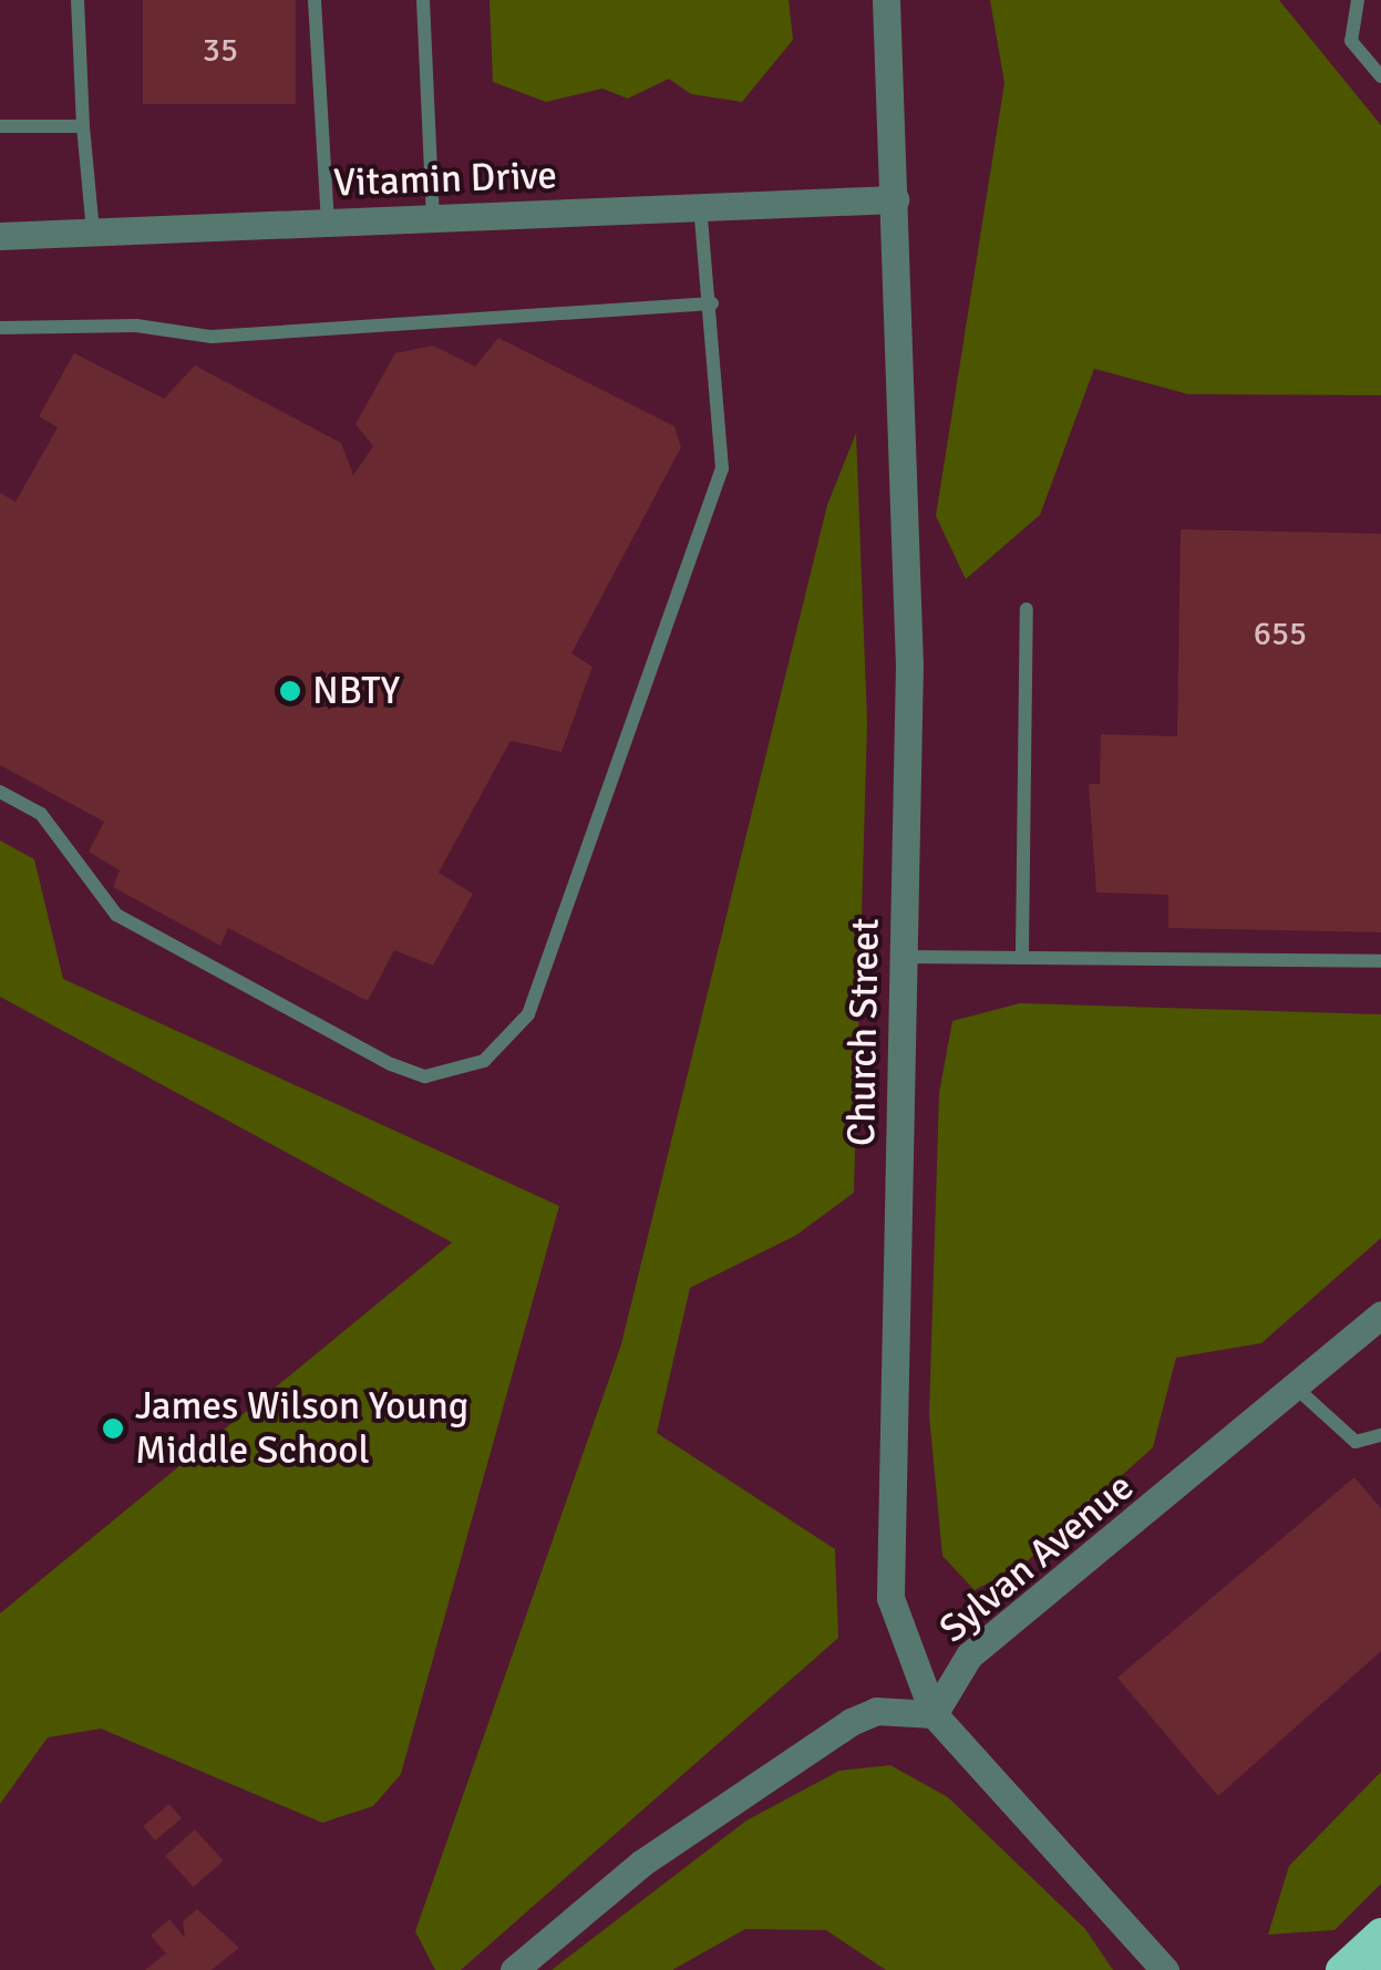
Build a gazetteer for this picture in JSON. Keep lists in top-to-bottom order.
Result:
{
  "streets": {
    "street": ["Vitamin Drive", "Church Street", "Sylvan Avenue"]
  },
  "crossings": [
    ["Vitamin Drive", "Church Street"],
    ["Church Street", "Sylvan Avenue"]
  ],
  "places": ["NBTY", "James Wilson Young Middle School"],
  "house_numbers": ["35", "655"]
}
